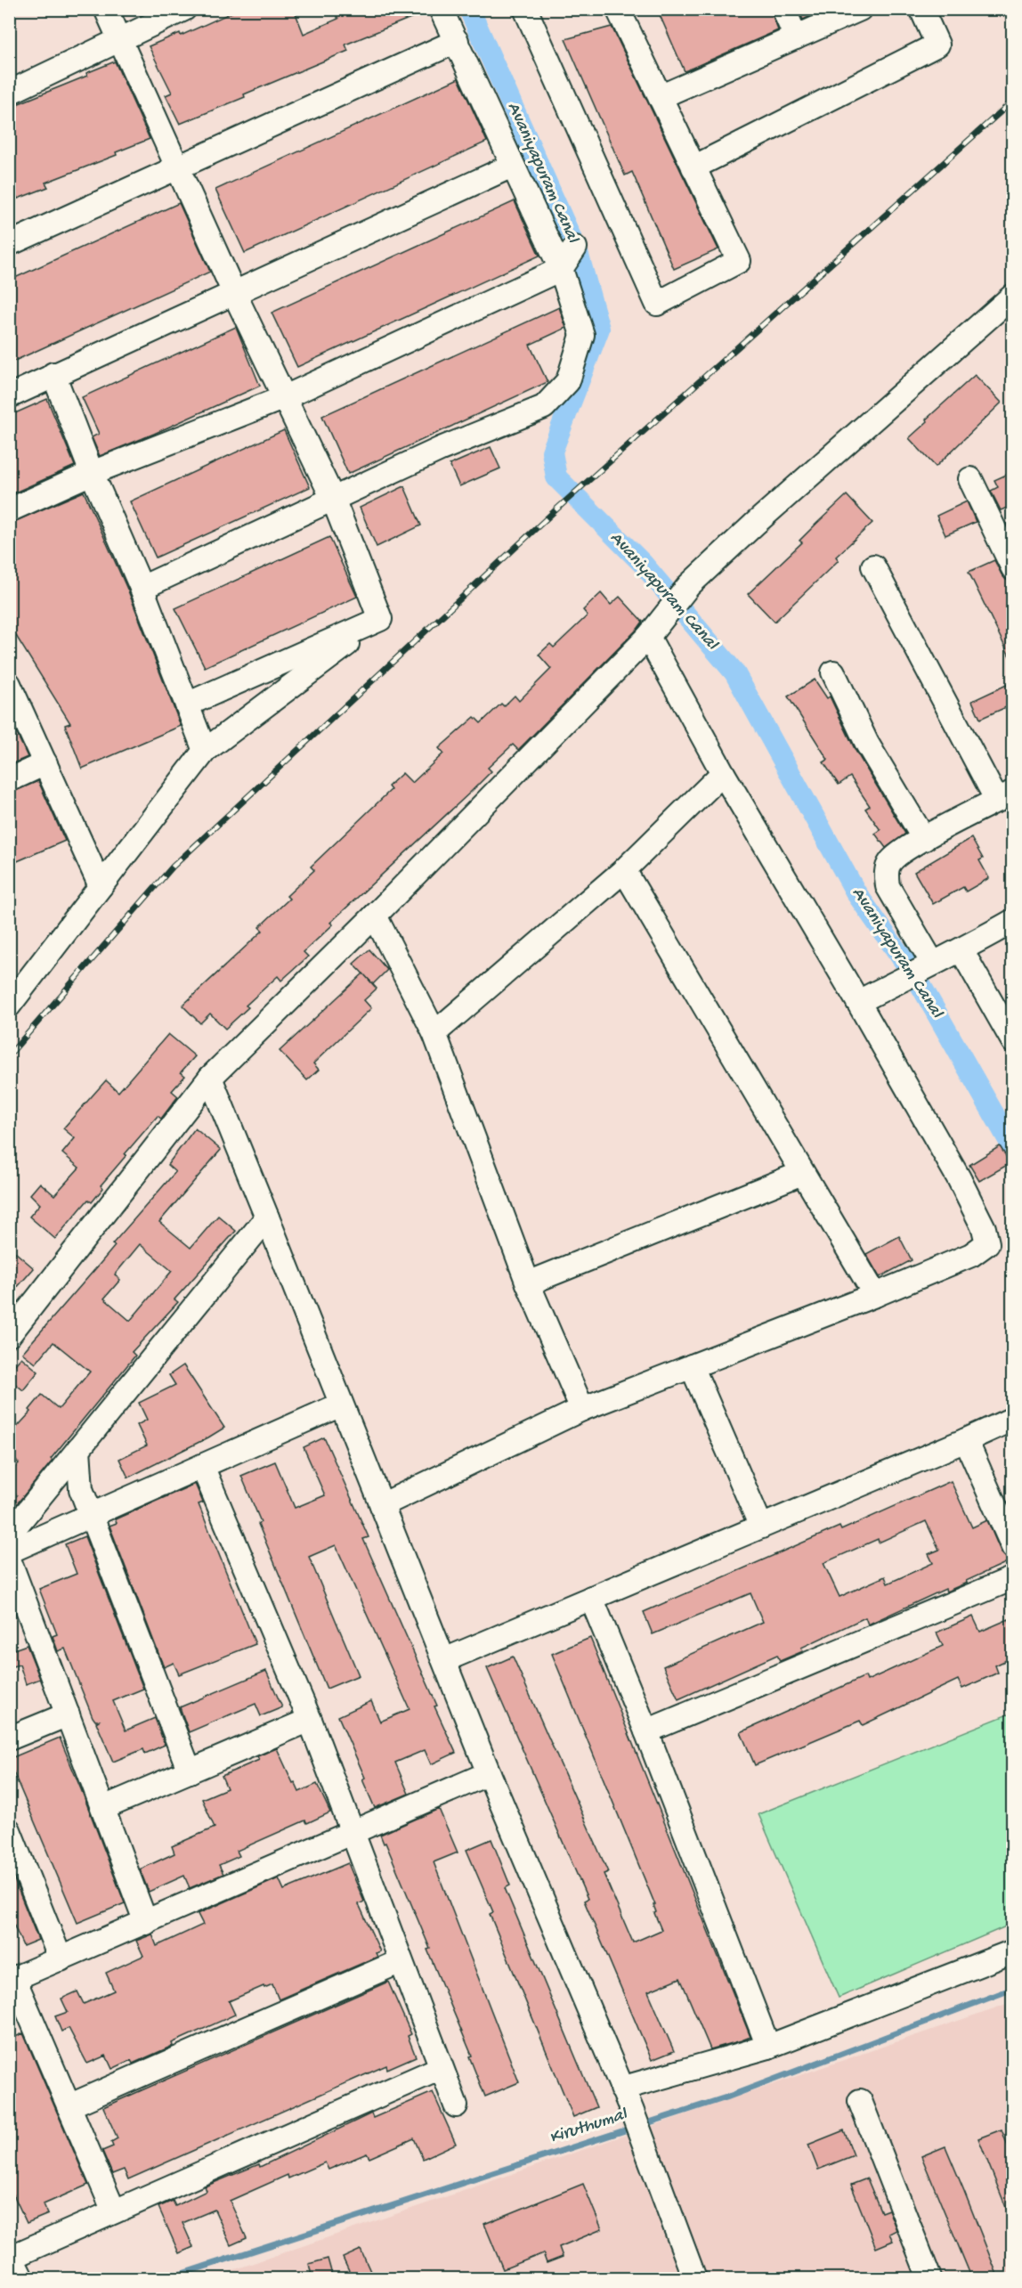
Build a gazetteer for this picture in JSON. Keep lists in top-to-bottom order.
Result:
{
  "water": ["Avaniyapuram Canal", "Kiruthumal"]
}
